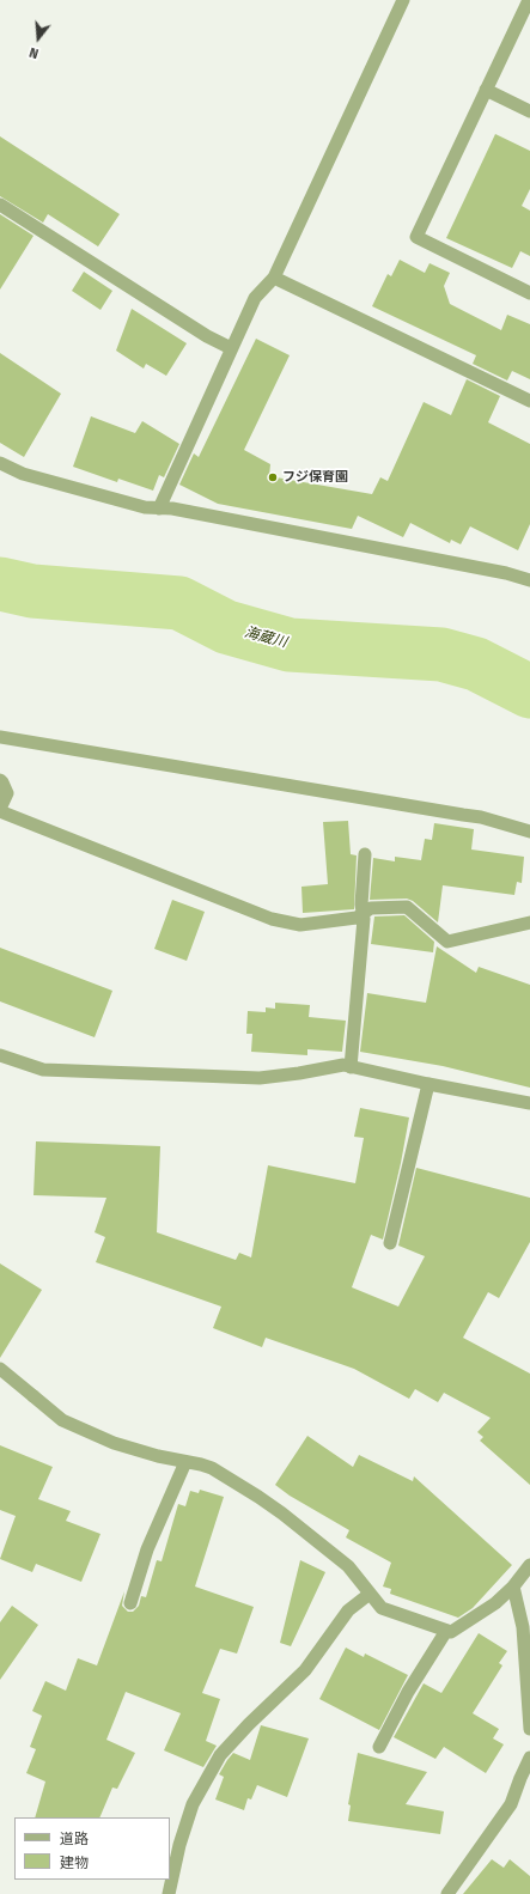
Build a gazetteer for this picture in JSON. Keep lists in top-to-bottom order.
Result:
{
  "water": ["海蔵川"],
  "places": ["フジ保育園"],
  "legend": ["道路", "建物"],
  "north": "bottom"
}
